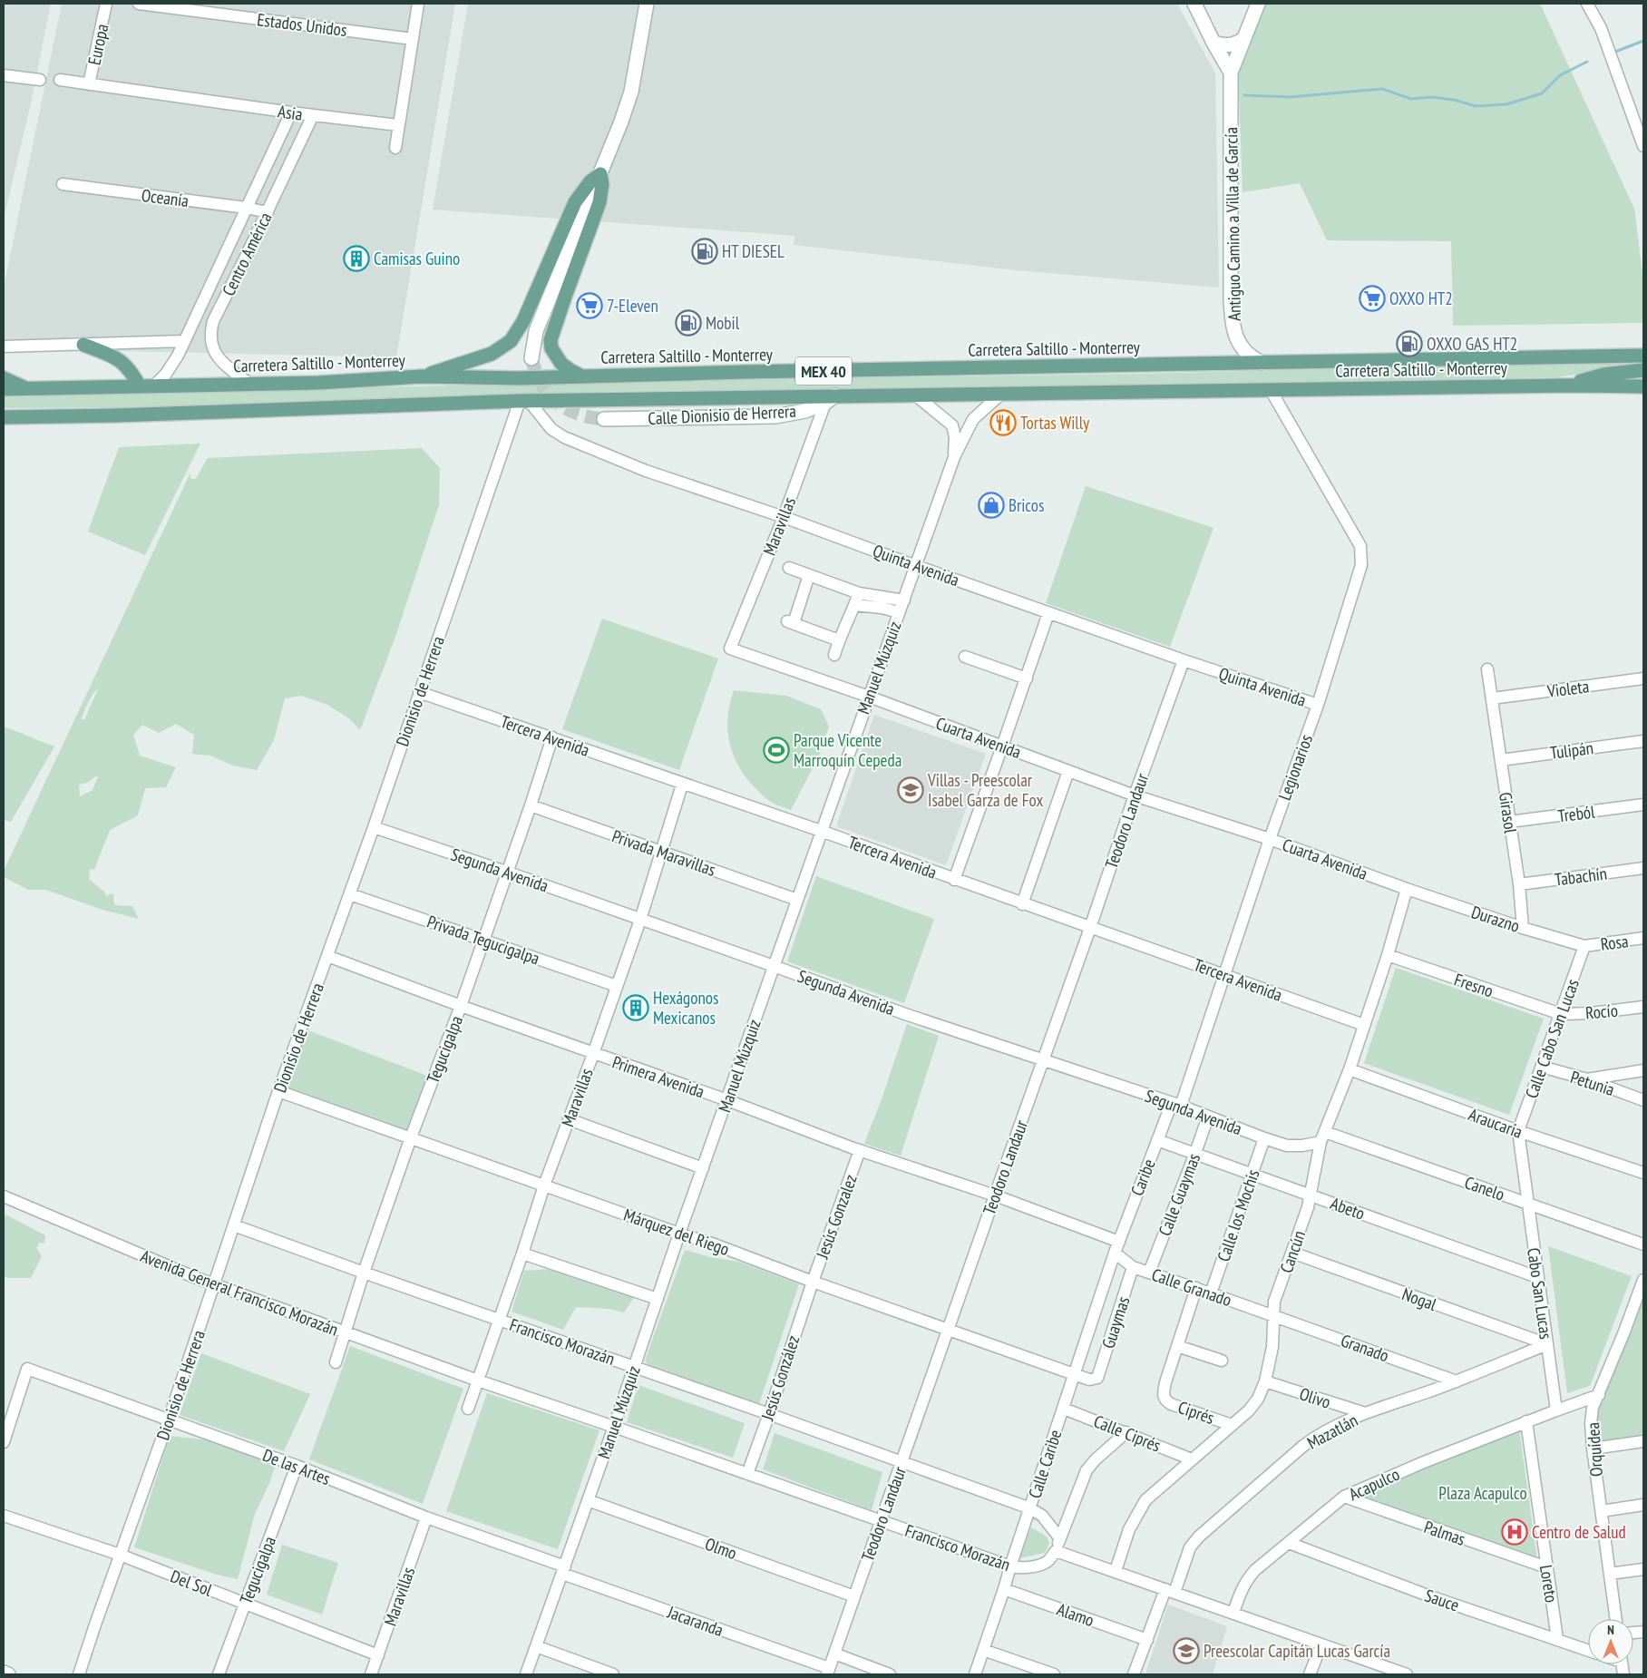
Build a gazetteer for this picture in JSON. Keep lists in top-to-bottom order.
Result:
{
  "streets": {
    "main road": ["Carretera Saltillo - Monterrey", "MEX 40"],
    "street": [
      "Estados Unidos",
      "Europa",
      "Asia",
      "Oceanía",
      "Antiguo Camino a Villa de García",
      "Centro América",
      "Calle Dionisio de Herrera",
      "Maravillas",
      "Quinta Avenida",
      "Manuel Múzquiz",
      "Violeta",
      "Dionisio de Herrera",
      "Tercera Avenida",
      "Cuarta Avenida",
      "Tulipán",
      "Legionarios",
      "Girasol",
      "Treból",
      "Teodoro Landaur",
      "Privada Maravillas",
      "Segunda Avenida",
      "Tabachín",
      "Durazno",
      "Privada Tegucigalpa",
      "Rosa",
      "Fresno",
      "Rocío",
      "Calle Cabo San Lucas",
      "Tegucigalpa",
      "Primera Avenida",
      "Petunia",
      "Araucaria",
      "Caribe",
      "Canelo",
      "Calle Guaymas",
      "Abeto",
      "Calle los Mochis",
      "Jesús Gonzalez",
      "Márquez del Riego",
      "Cancún",
      "Calle Granado",
      "Avenida General Francisco Morazán",
      "Cabo San Lucas",
      "Nogal",
      "Guaymas",
      "Francisco Morazán",
      "Granado",
      "Jesús González",
      "Olivo",
      "Ciprés",
      "Mazatlán",
      "Calle Ciprés",
      "Orquídea",
      "Calle Caribe",
      "De las Artes",
      "Acapulco",
      "Palmas",
      "Olmo",
      "Del Sol",
      "Loreto",
      "Sauce",
      "Alamo",
      "Jacaranda"
    ]
  },
  "crossings": [
    ["Europa", "Asia"],
    ["Asia", "Centro América"],
    ["Oceanía", "Centro América"],
    ["Antiguo Camino a Villa de García", "Carretera Saltillo - Monterrey"],
    ["Centro América", "Carretera Saltillo - Monterrey"],
    ["Carretera Saltillo - Monterrey", "Calle Dionisio de Herrera"],
    ["Carretera Saltillo - Monterrey", "Maravillas"],
    ["Carretera Saltillo - Monterrey", "Quinta Avenida"],
    ["Carretera Saltillo - Monterrey", "Manuel Múzquiz"],
    ["Carretera Saltillo - Monterrey", "Dionisio de Herrera"],
    ["Carretera Saltillo - Monterrey", "Legionarios"],
    ["Calle Dionisio de Herrera", "Maravillas"],
    ["Maravillas", "Quinta Avenida"],
    ["Maravillas", "Tercera Avenida"],
    ["Maravillas", "Cuarta Avenida"],
    ["Maravillas", "Privada Maravillas"],
    ["Maravillas", "Segunda Avenida"],
    ["Maravillas", "Privada Tegucigalpa"],
    ["Maravillas", "Primera Avenida"],
    ["Maravillas", "Márquez del Riego"],
    ["Maravillas", "Avenida General Francisco Morazán"],
    ["Maravillas", "Francisco Morazán"],
    ["Maravillas", "De las Artes"],
    ["Maravillas", "Del Sol"],
    ["Quinta Avenida", "Manuel Múzquiz"],
    ["Quinta Avenida", "Dionisio de Herrera"],
    ["Quinta Avenida", "Legionarios"],
    ["Quinta Avenida", "Teodoro Landaur"],
    ["Manuel Múzquiz", "Tercera Avenida"],
    ["Manuel Múzquiz", "Cuarta Avenida"],
    ["Manuel Múzquiz", "Privada Maravillas"],
    ["Manuel Múzquiz", "Segunda Avenida"],
    ["Manuel Múzquiz", "Primera Avenida"],
    ["Manuel Múzquiz", "Márquez del Riego"],
    ["Manuel Múzquiz", "Francisco Morazán"],
    ["Manuel Múzquiz", "De las Artes"],
    ["Manuel Múzquiz", "Olmo"],
    ["Manuel Múzquiz", "Jacaranda"],
    ["Violeta", "Girasol"],
    ["Dionisio de Herrera", "Tercera Avenida"],
    ["Dionisio de Herrera", "Segunda Avenida"],
    ["Dionisio de Herrera", "Privada Tegucigalpa"],
    ["Dionisio de Herrera", "Primera Avenida"],
    ["Dionisio de Herrera", "Márquez del Riego"],
    ["Dionisio de Herrera", "Avenida General Francisco Morazán"],
    ["Dionisio de Herrera", "Francisco Morazán"],
    ["Dionisio de Herrera", "De las Artes"],
    ["Dionisio de Herrera", "Del Sol"],
    ["Tercera Avenida", "Legionarios"],
    ["Tercera Avenida", "Teodoro Landaur"],
    ["Tercera Avenida", "Tegucigalpa"],
    ["Tercera Avenida", "Cancún"],
    ["Cuarta Avenida", "Legionarios"],
    ["Cuarta Avenida", "Teodoro Landaur"],
    ["Cuarta Avenida", "Durazno"],
    ["Cuarta Avenida", "Cancún"],
    ["Tulipán", "Girasol"],
    ["Legionarios", "Segunda Avenida"],
    ["Legionarios", "Caribe"],
    ["Girasol", "Treból"],
    ["Girasol", "Tabachín"],
    ["Girasol", "Durazno"],
    ["Teodoro Landaur", "Segunda Avenida"],
    ["Teodoro Landaur", "Primera Avenida"],
    ["Teodoro Landaur", "Márquez del Riego"],
    ["Teodoro Landaur", "Francisco Morazán"],
    ["Teodoro Landaur", "Olmo"],
    ["Teodoro Landaur", "Jacaranda"],
    ["Privada Maravillas", "Tegucigalpa"],
    ["Segunda Avenida", "Tegucigalpa"],
    ["Segunda Avenida", "Caribe"],
    ["Segunda Avenida", "Canelo"],
    ["Segunda Avenida", "Calle Guaymas"],
    ["Segunda Avenida", "Calle los Mochis"],
    ["Segunda Avenida", "Cancún"],
    ["Durazno", "Rosa"],
    ["Durazno", "Calle Cabo San Lucas"],
    ["Durazno", "Cancún"],
    ["Privada Tegucigalpa", "Tegucigalpa"],
    ["Rosa", "Calle Cabo San Lucas"],
    ["Fresno", "Rocío"],
    ["Fresno", "Calle Cabo San Lucas"],
    ["Fresno", "Cancún"],
    ["Rocío", "Calle Cabo San Lucas"],
    ["Calle Cabo San Lucas", "Petunia"],
    ["Calle Cabo San Lucas", "Araucaria"],
    ["Calle Cabo San Lucas", "Cabo San Lucas"],
    ["Tegucigalpa", "Primera Avenida"],
    ["Tegucigalpa", "Márquez del Riego"],
    ["Tegucigalpa", "Avenida General Francisco Morazán"],
    ["Tegucigalpa", "Francisco Morazán"],
    ["Tegucigalpa", "De las Artes"],
    ["Tegucigalpa", "Del Sol"],
    ["Primera Avenida", "Caribe"],
    ["Primera Avenida", "Jesús Gonzalez"],
    ["Primera Avenida", "Calle Granado"],
    ["Primera Avenida", "Calle Caribe"],
    ["Araucaria", "Cancún"],
    ["Araucaria", "Cabo San Lucas"],
    ["Caribe", "Abeto"],
    ["Caribe", "Calle Granado"],
    ["Caribe", "Calle Caribe"],
    ["Canelo", "Cancún"],
    ["Canelo", "Cabo San Lucas"],
    ["Calle Guaymas", "Abeto"],
    ["Calle Guaymas", "Calle Granado"],
    ["Abeto", "Calle los Mochis"],
    ["Abeto", "Cancún"],
    ["Abeto", "Cabo San Lucas"],
    ["Calle los Mochis", "Calle Granado"],
    ["Jesús Gonzalez", "Márquez del Riego"],
    ["Jesús Gonzalez", "Jesús González"],
    ["Márquez del Riego", "Guaymas"],
    ["Márquez del Riego", "Jesús González"],
    ["Márquez del Riego", "Calle Caribe"],
    ["Cancún", "Calle Granado"],
    ["Cancún", "Nogal"],
    ["Cancún", "Granado"],
    ["Cancún", "Olivo"],
    ["Cancún", "Ciprés"],
    ["Cancún", "Calle Ciprés"],
    ["Calle Granado", "Guaymas"],
    ["Calle Granado", "Granado"],
    ["Calle Granado", "Calle Caribe"],
    ["Avenida General Francisco Morazán", "Francisco Morazán"],
    ["Cabo San Lucas", "Nogal"],
    ["Cabo San Lucas", "Mazatlán"],
    ["Cabo San Lucas", "Acapulco"],
    ["Nogal", "Mazatlán"],
    ["Francisco Morazán", "Jesús González"],
    ["Francisco Morazán", "Calle Caribe"],
    ["Granado", "Mazatlán"],
    ["Olivo", "Mazatlán"],
    ["Mazatlán", "Alamo"],
    ["Calle Ciprés", "Calle Caribe"],
    ["Calle Caribe", "Alamo"],
    ["De las Artes", "Jacaranda"],
    ["Acapulco", "Palmas"],
    ["Acapulco", "Loreto"],
    ["Acapulco", "Sauce"],
    ["Palmas", "Loreto"],
    ["Loreto", "Sauce"]
  ],
  "parks": ["Plaza Acapulco"],
  "places": {
    "fuel station": ["HT DIESEL", "Mobil", "OXXO GAS HT2"],
    "building": ["Camisas Guino", "Hexágonos Mexicanos"],
    "supermarket": ["OXXO HT2", "7-Eleven"],
    "restaurant": ["Tortas Willy"],
    "shop": ["Bricos"],
    "sports": ["Parque Vicente Marroquín Cepeda"],
    "school or university": ["Villas - Preescolar Isabel Garza de Fox", "Preescolar Capitán Lucas García"],
    "hospital": ["Centro de Salud"]
  },
  "north": "top"
}
